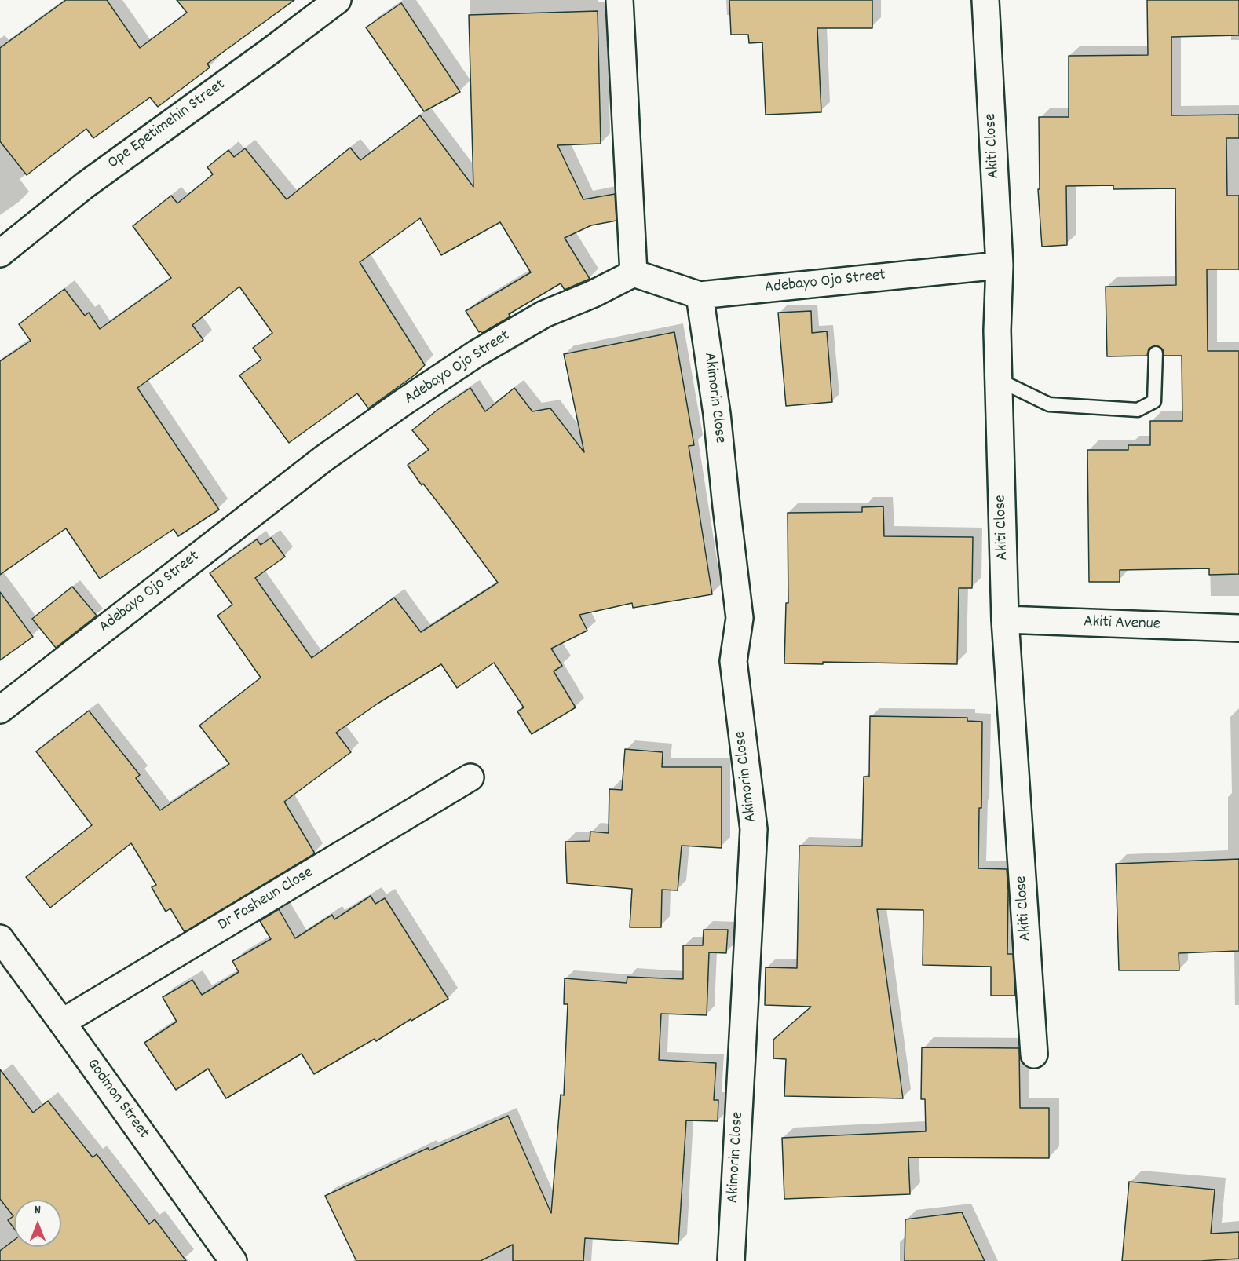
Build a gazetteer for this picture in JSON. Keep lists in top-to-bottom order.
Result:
{
  "streets": {
    "street": [
      "Ope Epetimehin Street",
      "Akiti Close",
      "Adebayo Ojo Street",
      "Akimorin Close",
      "Akiti Avenue",
      "Dr Fasheun Close",
      "Godmon Street"
    ]
  },
  "crossings": [
    ["Akiti Close", "Adebayo Ojo Street"],
    ["Akiti Close", "Akiti Avenue"],
    ["Adebayo Ojo Street", "Akimorin Close"],
    ["Dr Fasheun Close", "Godmon Street"]
  ],
  "north": "top"
}
